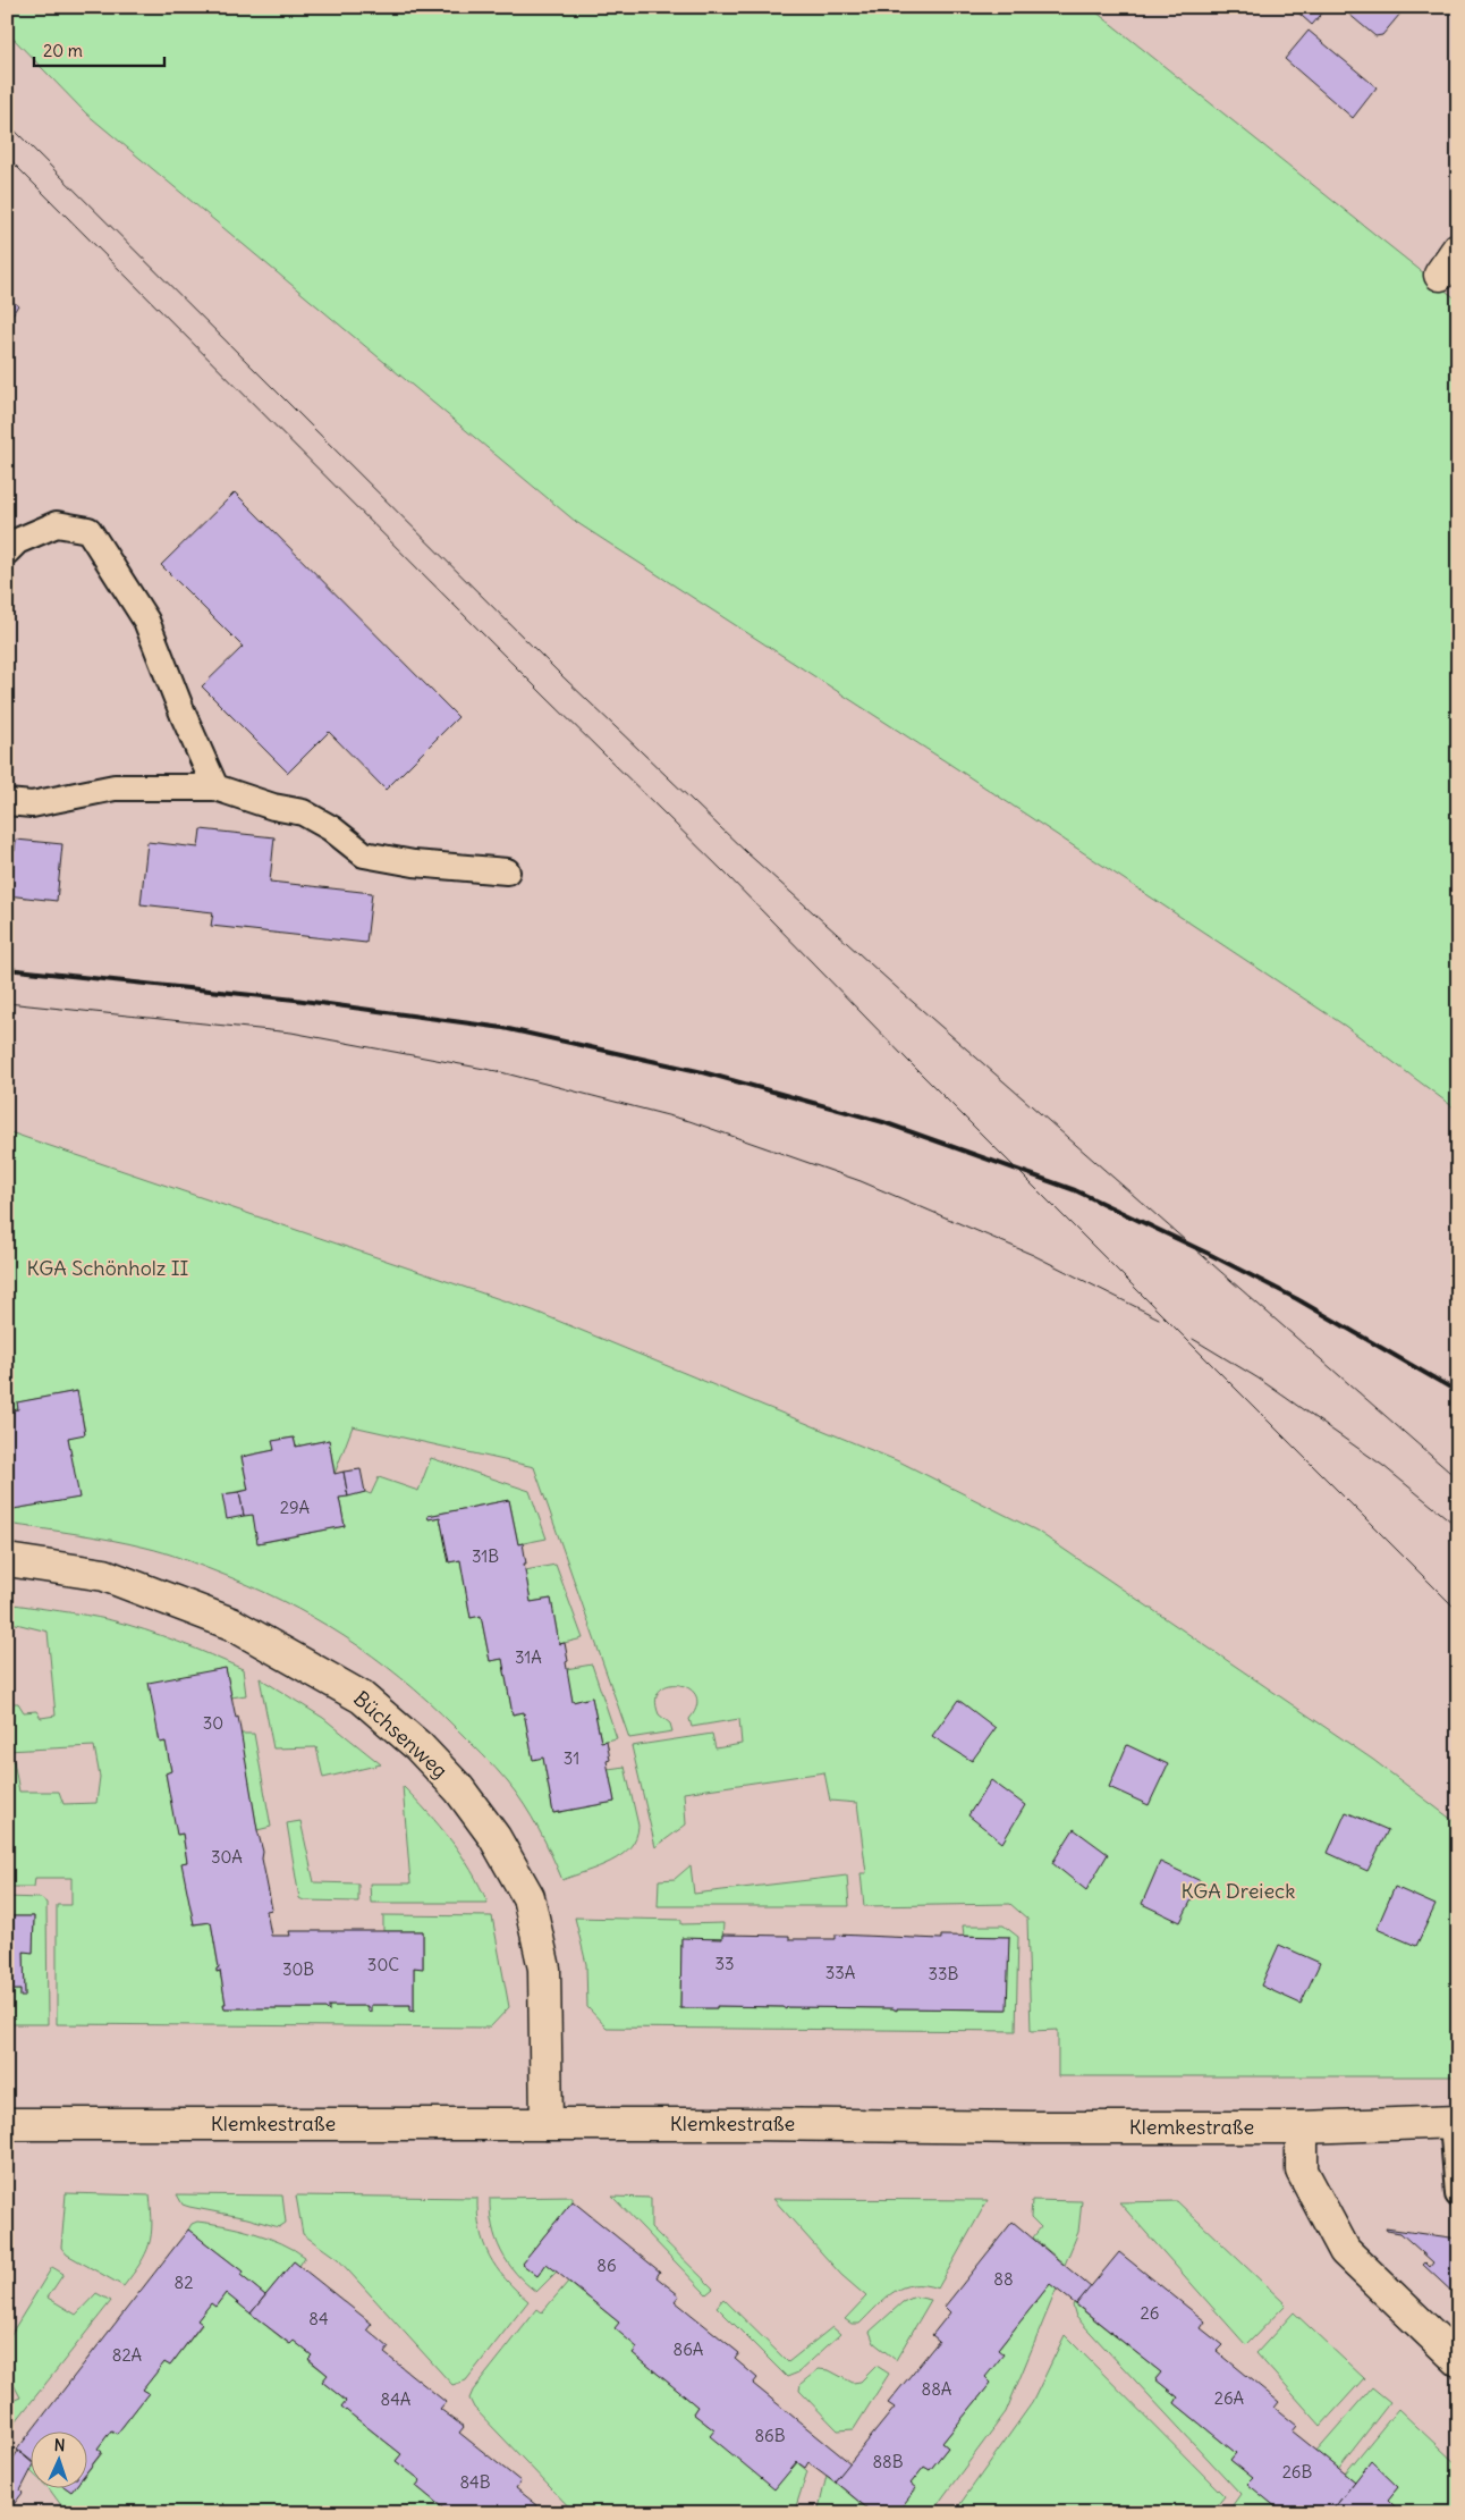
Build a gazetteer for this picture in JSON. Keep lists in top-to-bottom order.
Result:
{
  "streets": {
    "street": ["Büchsenweg", "Klemkestraße"]
  },
  "crossings": [
    ["Büchsenweg", "Klemkestraße"]
  ],
  "parks": ["KGA Schönholz II", "KGA Dreieck"],
  "house_numbers": [
    "29A",
    "31B",
    "31A",
    "30",
    "31",
    "30A",
    "33",
    "30C",
    "30B",
    "33A",
    "33B",
    "86",
    "88",
    "82",
    "26",
    "84",
    "86A",
    "82A",
    "88A",
    "26A",
    "84A",
    "86B",
    "88B",
    "26B",
    "84B"
  ],
  "scale_bar": "20 m",
  "north": "top"
}
